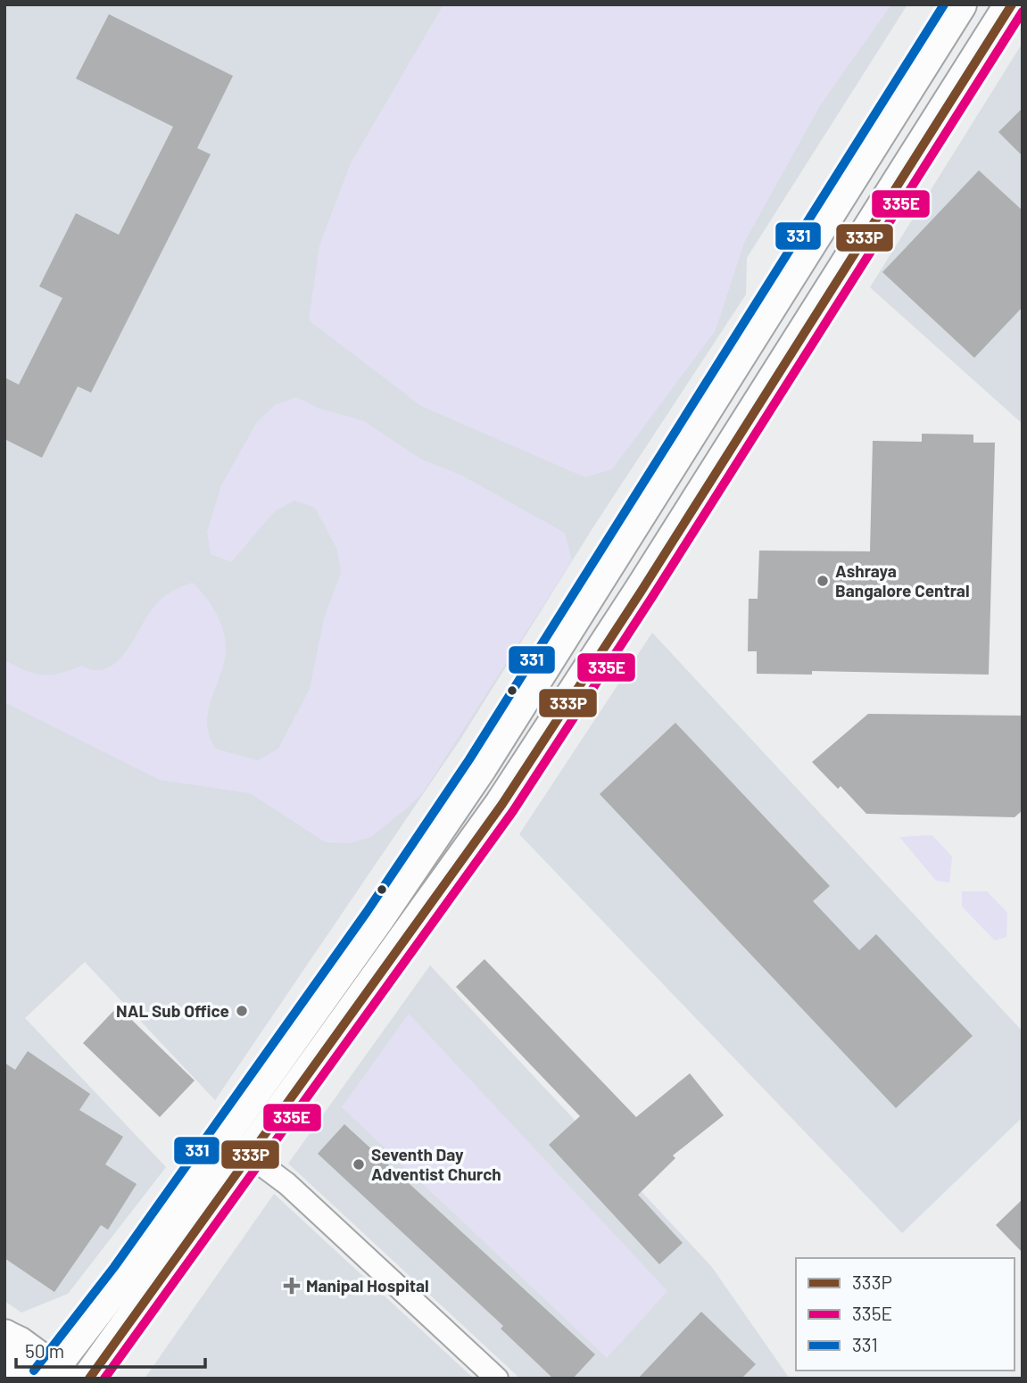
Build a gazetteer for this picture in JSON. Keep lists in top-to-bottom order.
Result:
{
  "places": {
    "other": ["Ashraya Bangalore Central", "NAL Sub Office", "Seventh Day Adventist Church"],
    "health": ["Manipal Hospital"]
  },
  "lines": ["transit line 333P", "transit line 331", "transit line 335E"],
  "legend": ["333P", "335E", "331"],
  "scale_bar": "50 m"
}
